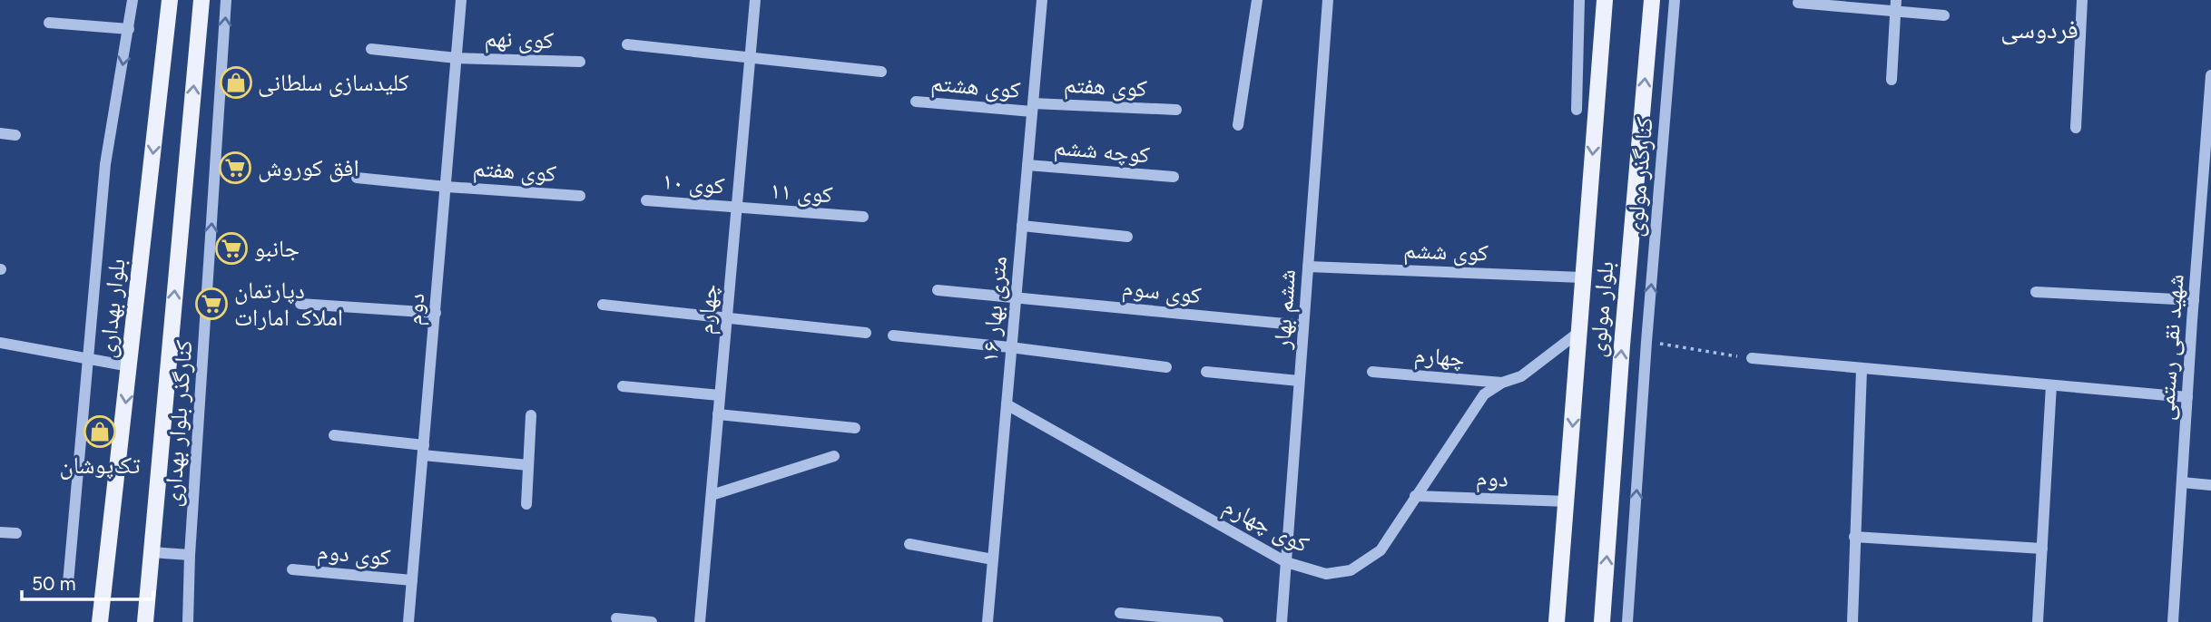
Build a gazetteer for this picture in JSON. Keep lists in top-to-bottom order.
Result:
{
  "streets": {
    "main road": ["بلوار بهداری", "بلوار مولوی"],
    "street": [
      "کوی نهم",
      "کوی هشتم",
      "کوی هفتم",
      "کوچه ششم",
      "کنارگذر مولوی",
      "کوی ۱۰",
      "کوی ۱۱",
      "کوی ششم",
      "کوی سوم",
      "دوم",
      "چهارم",
      "۱۶ متری بهار",
      "ششم بهار",
      "شهید نقی رستمی",
      "کنارگذر بلوار بهداری",
      "کوی چهارم",
      "کوی دوم"
    ]
  },
  "crossings": [
    ["کوی نهم", "دوم"],
    ["کوی هشتم", "کوی هفتم"],
    ["کوی هشتم", "۱۶ متری بهار"],
    ["کوی هفتم", "دوم"],
    ["کوی هفتم", "۱۶ متری بهار"],
    ["کوچه ششم", "۱۶ متری بهار"],
    ["کوی ۱۰", "کوی ۱۱"],
    ["کوی ۱۰", "چهارم"],
    ["کوی ۱۱", "چهارم"],
    ["کوی ششم", "ششم بهار"],
    ["کوی ششم", "بلوار مولوی"],
    ["کوی سوم", "۱۶ متری بهار"],
    ["کوی سوم", "ششم بهار"],
    ["دوم", "بلوار مولوی"],
    ["دوم", "کوی چهارم"],
    ["دوم", "کوی دوم"],
    ["چهارم", "کوی چهارم"],
    ["۱۶ متری بهار", "کوی چهارم"],
    ["ششم بهار", "کوی چهارم"],
    ["بلوار مولوی", "کوی چهارم"]
  ],
  "one_way": ["کنارگذر مولوی", "کنارگذر بلوار بهداری"],
  "districts": ["فردوسی"],
  "places": {
    "shop": ["کلیدسازی سلطانی", "تک‌پوشان"],
    "supermarket": ["افق کوروش", "جانبو", "دپارتمان املاک امارات"]
  },
  "scale_bar": "50 m"
}
